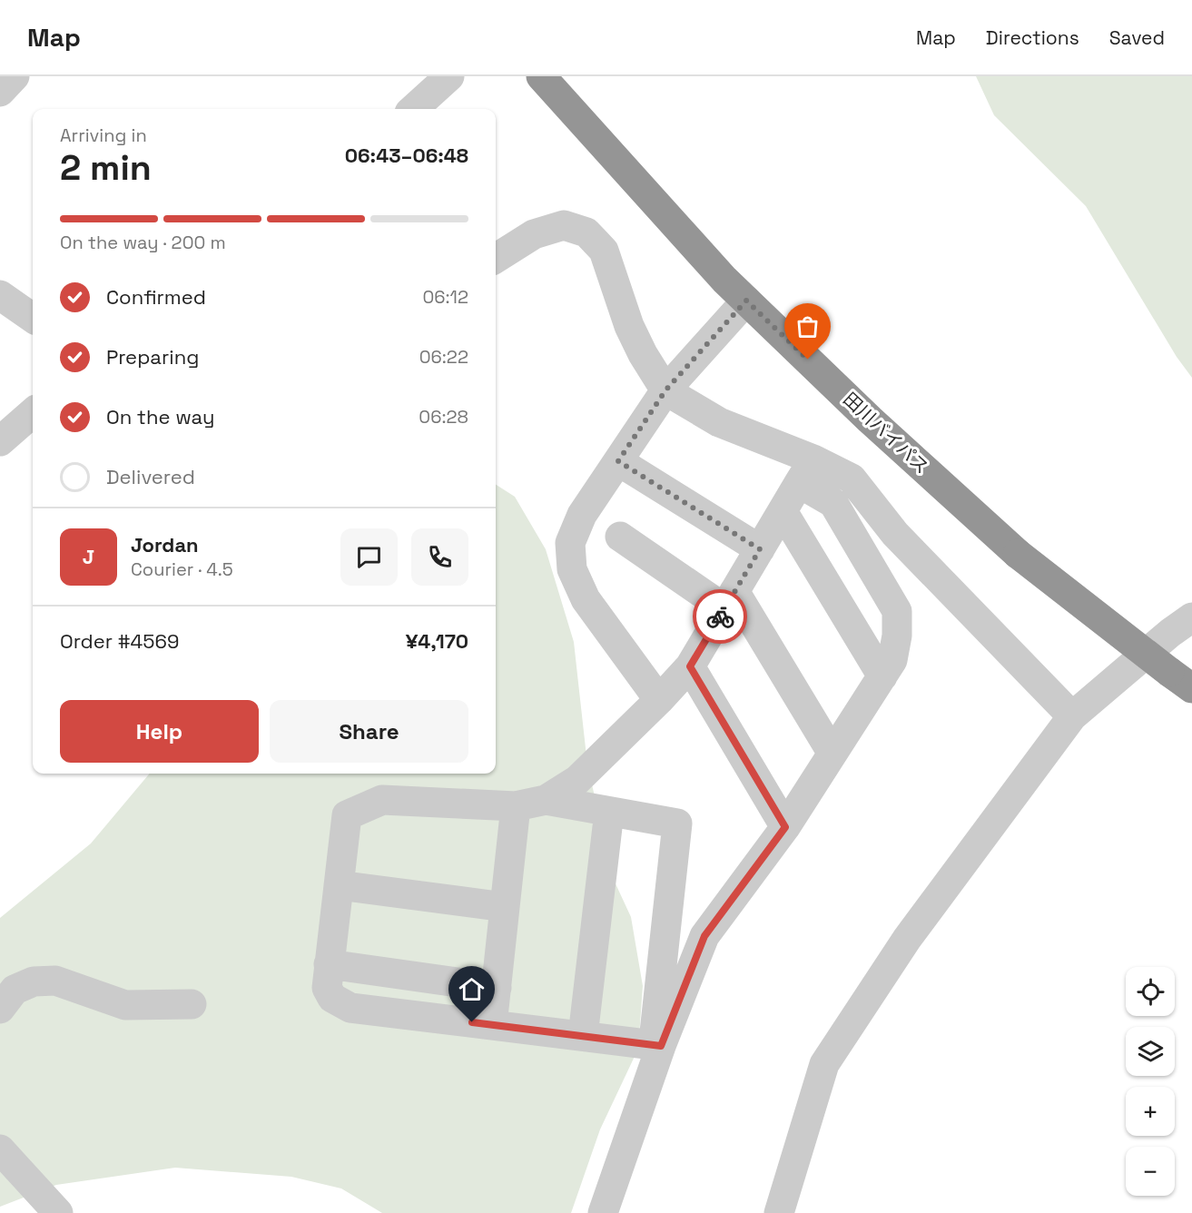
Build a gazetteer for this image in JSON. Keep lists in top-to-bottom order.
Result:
{
  "streets": {
    "highway": ["田川バイパス"]
  },
  "page": {
    "header": "Map",
    "nav": ["Map", "Directions", "Saved"],
    "heading": ["2 min", "Arriving in", "06:43–06:48"],
    "panel": [
      "Jordan",
      "Courier · 4.5",
      "Order #4569",
      "¥4,170"
    ],
    "bar": "On the way · 200 m",
    "list": [
      ["Confirmed", "06:12"],
      ["Preparing", "06:22"],
      ["On the way", "06:28"],
      "Delivered"
    ],
    "round": "J",
    "buttons": ["Help", "Share"],
    "map_buttons": ["+", "−"]
  }
}
